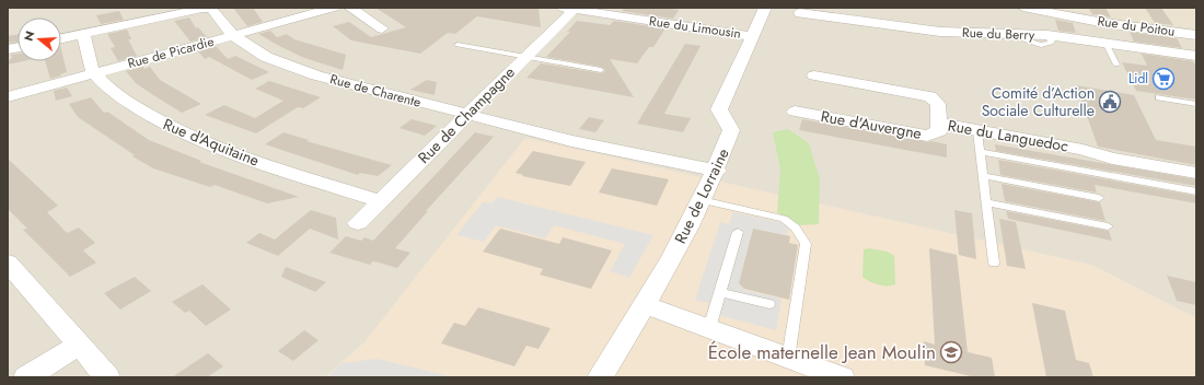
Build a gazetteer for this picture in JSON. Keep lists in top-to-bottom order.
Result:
{
  "streets": {
    "street": [
      "Rue du Poitou",
      "Rue du Limousin",
      "Rue du Berry",
      "Rue de Picardie",
      "Rue de Charente",
      "Rue de Champagne",
      "Rue d'Auvergne",
      "Rue du Languedoc",
      "Rue d'Aquitaine",
      "Rue de Lorraine"
    ]
  },
  "crossings": [
    ["Rue du Limousin", "Rue de Champagne"],
    ["Rue du Limousin", "Rue de Lorraine"],
    ["Rue de Picardie", "Rue de Charente"],
    ["Rue de Picardie", "Rue d'Aquitaine"],
    ["Rue de Charente", "Rue de Champagne"],
    ["Rue de Charente", "Rue d'Aquitaine"],
    ["Rue de Charente", "Rue de Lorraine"],
    ["Rue de Champagne", "Rue d'Aquitaine"],
    ["Rue d'Auvergne", "Rue du Languedoc"]
  ],
  "places": {
    "supermarket": ["Lidl"],
    "public building": ["Comité d’Action Sociale Culturelle"],
    "school or university": ["École maternelle Jean Moulin"]
  },
  "north": "left"
}
